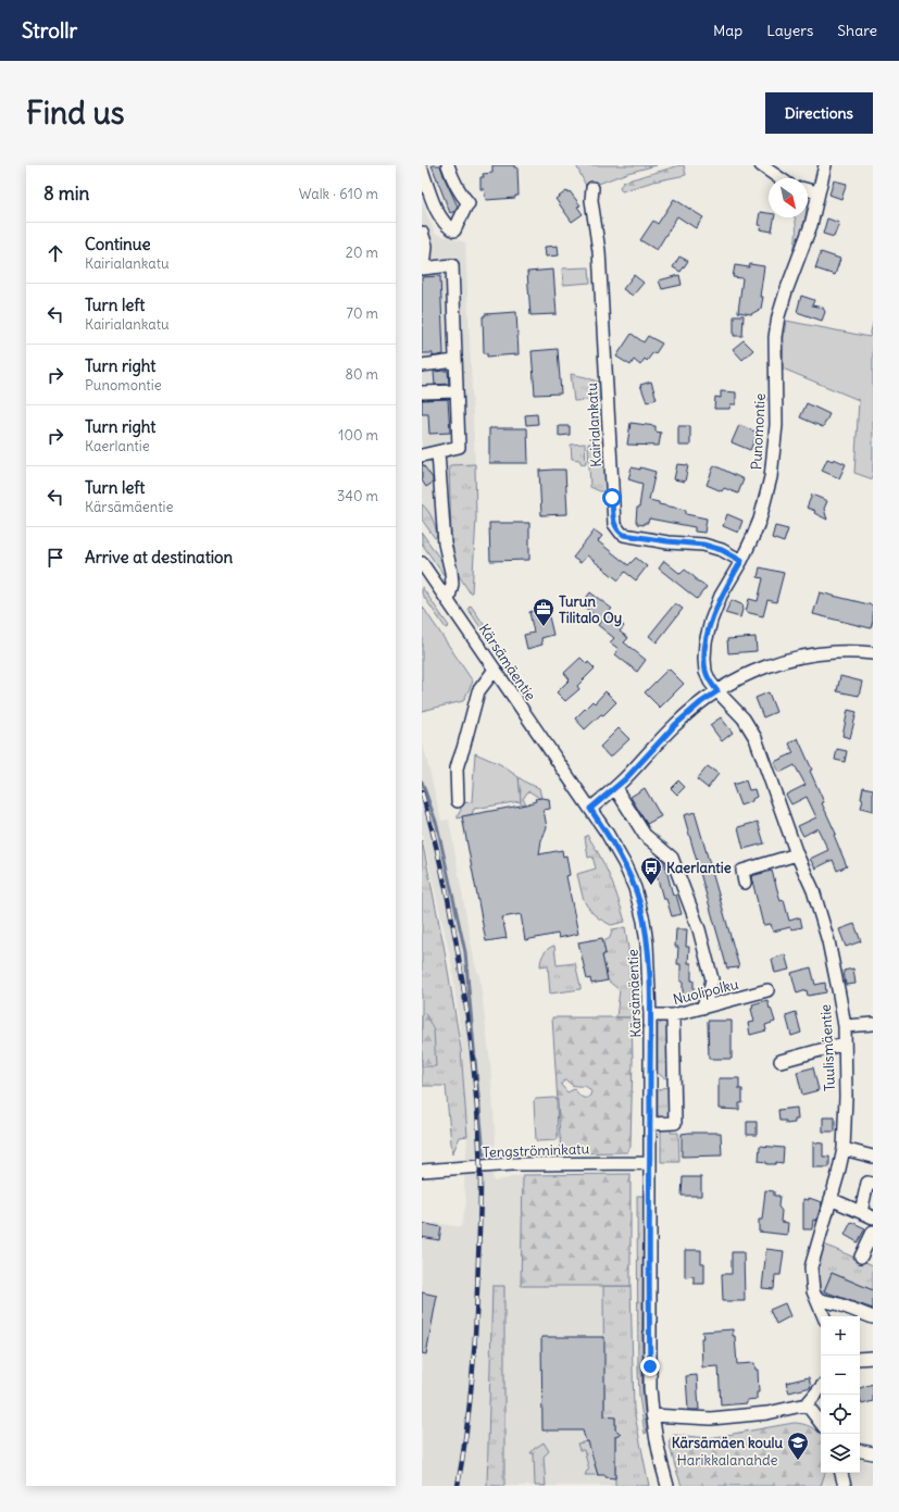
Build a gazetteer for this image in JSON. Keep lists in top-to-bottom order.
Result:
{
  "streets": {
    "street": [
      "Kairialankatu",
      "Punomontie",
      "Kärsämäentie",
      "Nuolipolku",
      "Tuulismäentie",
      "Tengströminkatu"
    ]
  },
  "crossings": [
    ["Kairialankatu", "Punomontie"],
    ["Punomontie", "Tuulismäentie"],
    ["Kärsämäentie", "Nuolipolku"],
    ["Kärsämäentie", "Tengströminkatu"]
  ],
  "parks": ["Harikkalanahde"],
  "places": {
    "office": ["Turun Tilitalo Oy"],
    "bus stop": ["Kaerlantie"],
    "school or university": ["Kärsämäen koulu"]
  },
  "north": "bottom right",
  "page": {
    "header": "Strollr",
    "nav": ["Map", "Layers", "Share"],
    "buttons": "Directions",
    "title": "Find us",
    "heading": ["8 min", "Walk · 610 m"],
    "list": [
      ["Continue", "Kairialankatu", "20 m"],
      ["Turn left", "Kairialankatu", "70 m"],
      ["Turn right", "Punomontie", "80 m"],
      ["Turn right", "Kaerlantie", "100 m"],
      ["Turn left", "Kärsämäentie", "340 m"],
      "Arrive at destination"
    ],
    "map_buttons": ["+", "−"]
  }
}
